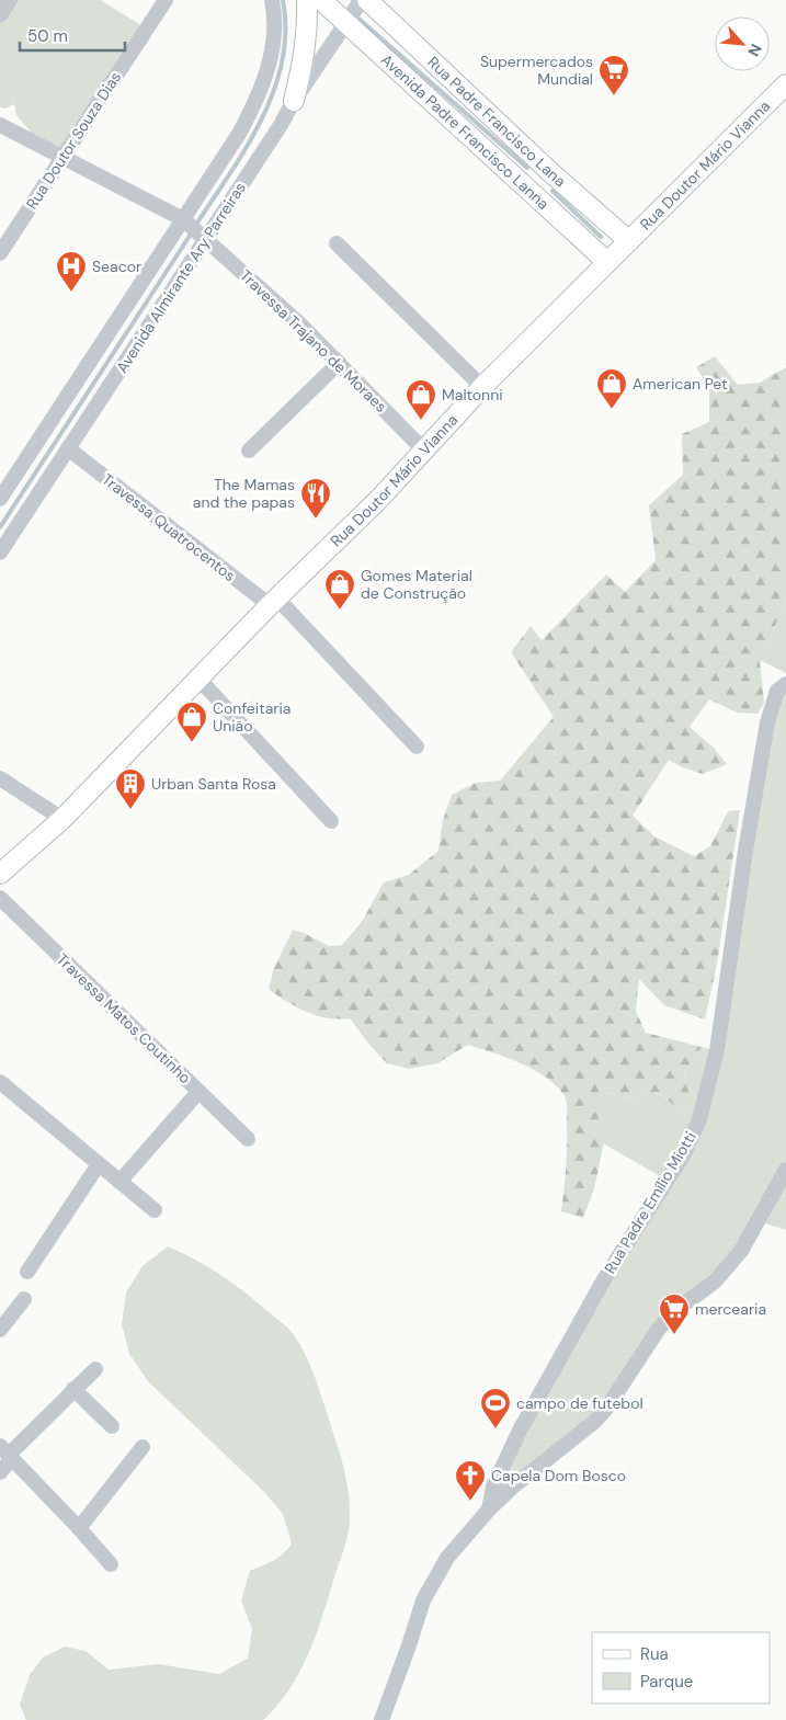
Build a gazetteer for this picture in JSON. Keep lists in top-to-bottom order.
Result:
{
  "streets": {
    "main road": ["Rua Padre Francisco Lana", "Avenida Padre Francisco Lanna", "Rua Doutor Mário Vianna"],
    "street": [
      "Rua Doutor Souza Dias",
      "Avenida Almirante Ary Parreiras",
      "Travessa Trajano de Moraes",
      "Travessa Quatrocentos",
      "Travessa Matos Coutinho",
      "Rua Padre Emílio Miotti"
    ]
  },
  "crossings": [
    ["Rua Padre Francisco Lana", "Rua Doutor Mário Vianna"],
    ["Avenida Padre Francisco Lanna", "Rua Doutor Mário Vianna"],
    ["Avenida Padre Francisco Lanna", "Avenida Almirante Ary Parreiras"],
    ["Rua Doutor Souza Dias", "Travessa Trajano de Moraes"],
    ["Rua Doutor Mário Vianna", "Travessa Trajano de Moraes"],
    ["Rua Doutor Mário Vianna", "Travessa Quatrocentos"],
    ["Avenida Almirante Ary Parreiras", "Travessa Trajano de Moraes"],
    ["Avenida Almirante Ary Parreiras", "Travessa Quatrocentos"]
  ],
  "places": {
    "supermarket": ["Supermercados Mundial", "mercearia"],
    "hospital": ["Seacor"],
    "shop": [
      "American Pet",
      "Maltonni",
      "Gomes Material de Construção",
      "Confeitaria União"
    ],
    "restaurant": ["The Mamas and the papas"],
    "building": ["Urban Santa Rosa"],
    "sports": ["campo de futebol"],
    "church": ["Capela Dom Bosco"]
  },
  "legend": ["Rua", "Parque"],
  "scale_bar": "50 m",
  "north": "bottom right"
}
